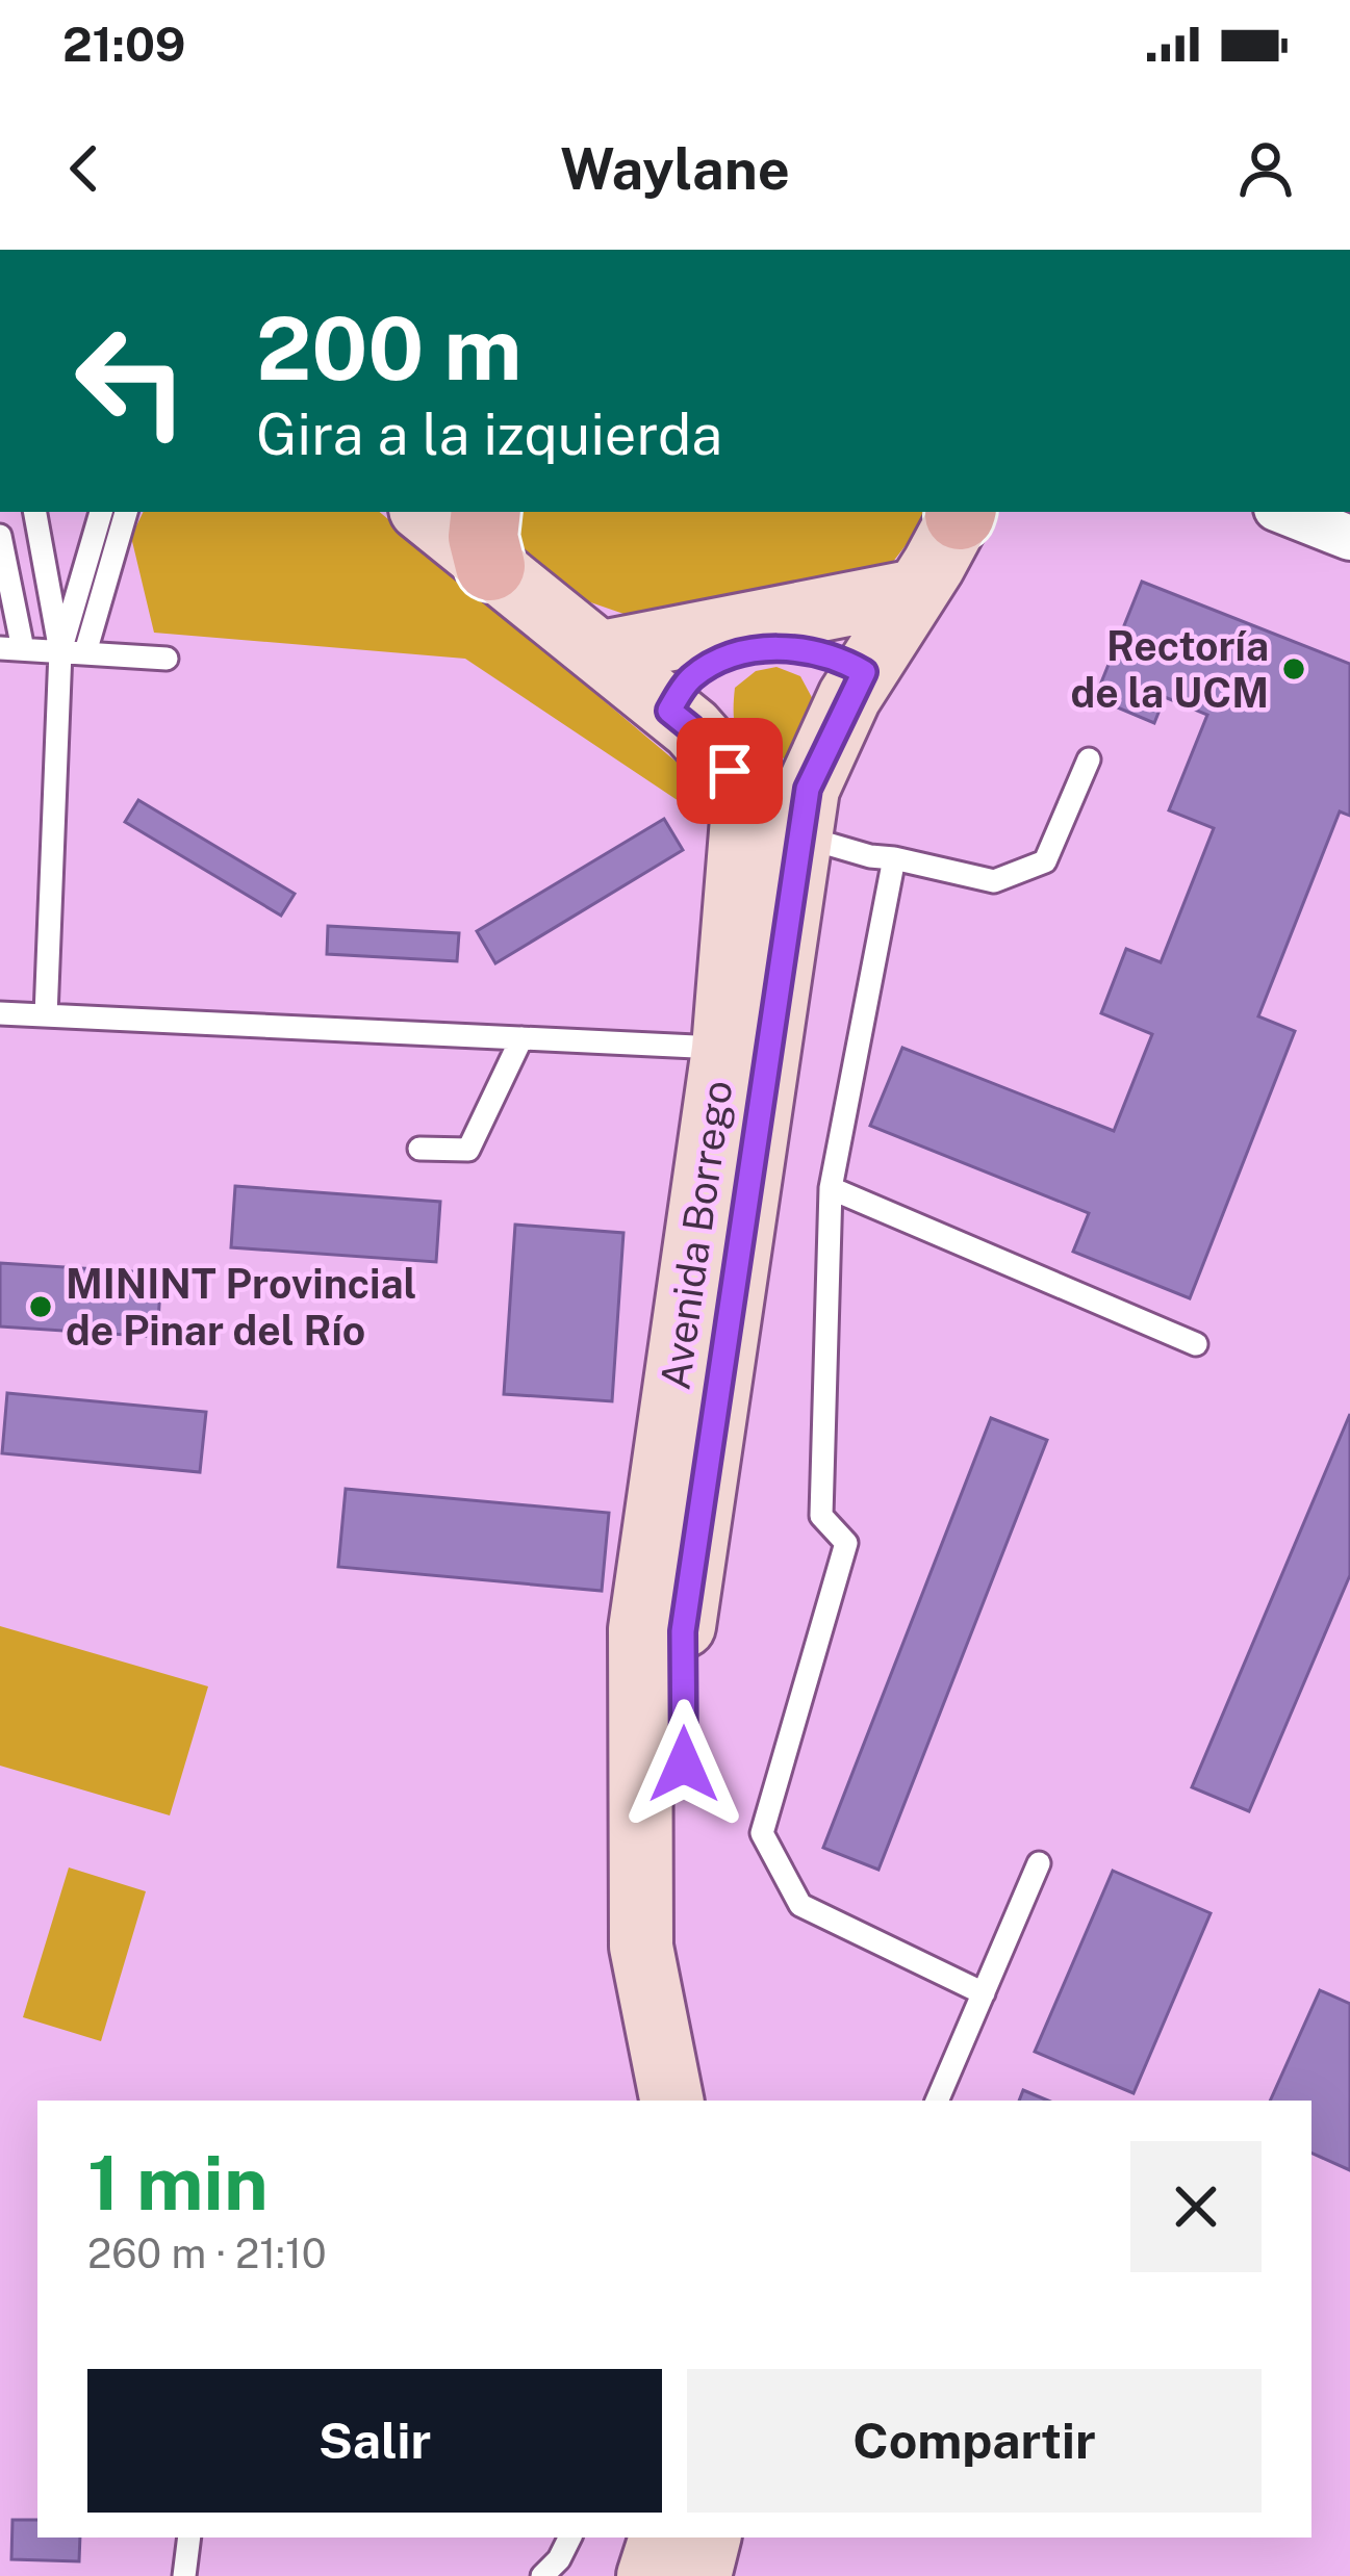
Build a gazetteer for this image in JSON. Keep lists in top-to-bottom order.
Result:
{
  "streets": {
    "main road": ["Avenida Borrego"]
  },
  "places": ["Rectoría de la UCM", "MININT Provincial de Pinar del Río"],
  "page": {
    "status": "21:09",
    "header": "Waylane",
    "turn": ["200 m", "Gira a la izquierda"],
    "heading": ["1 min", "260 m · 21:10"],
    "buttons": ["Salir", "Compartir"]
  }
}
